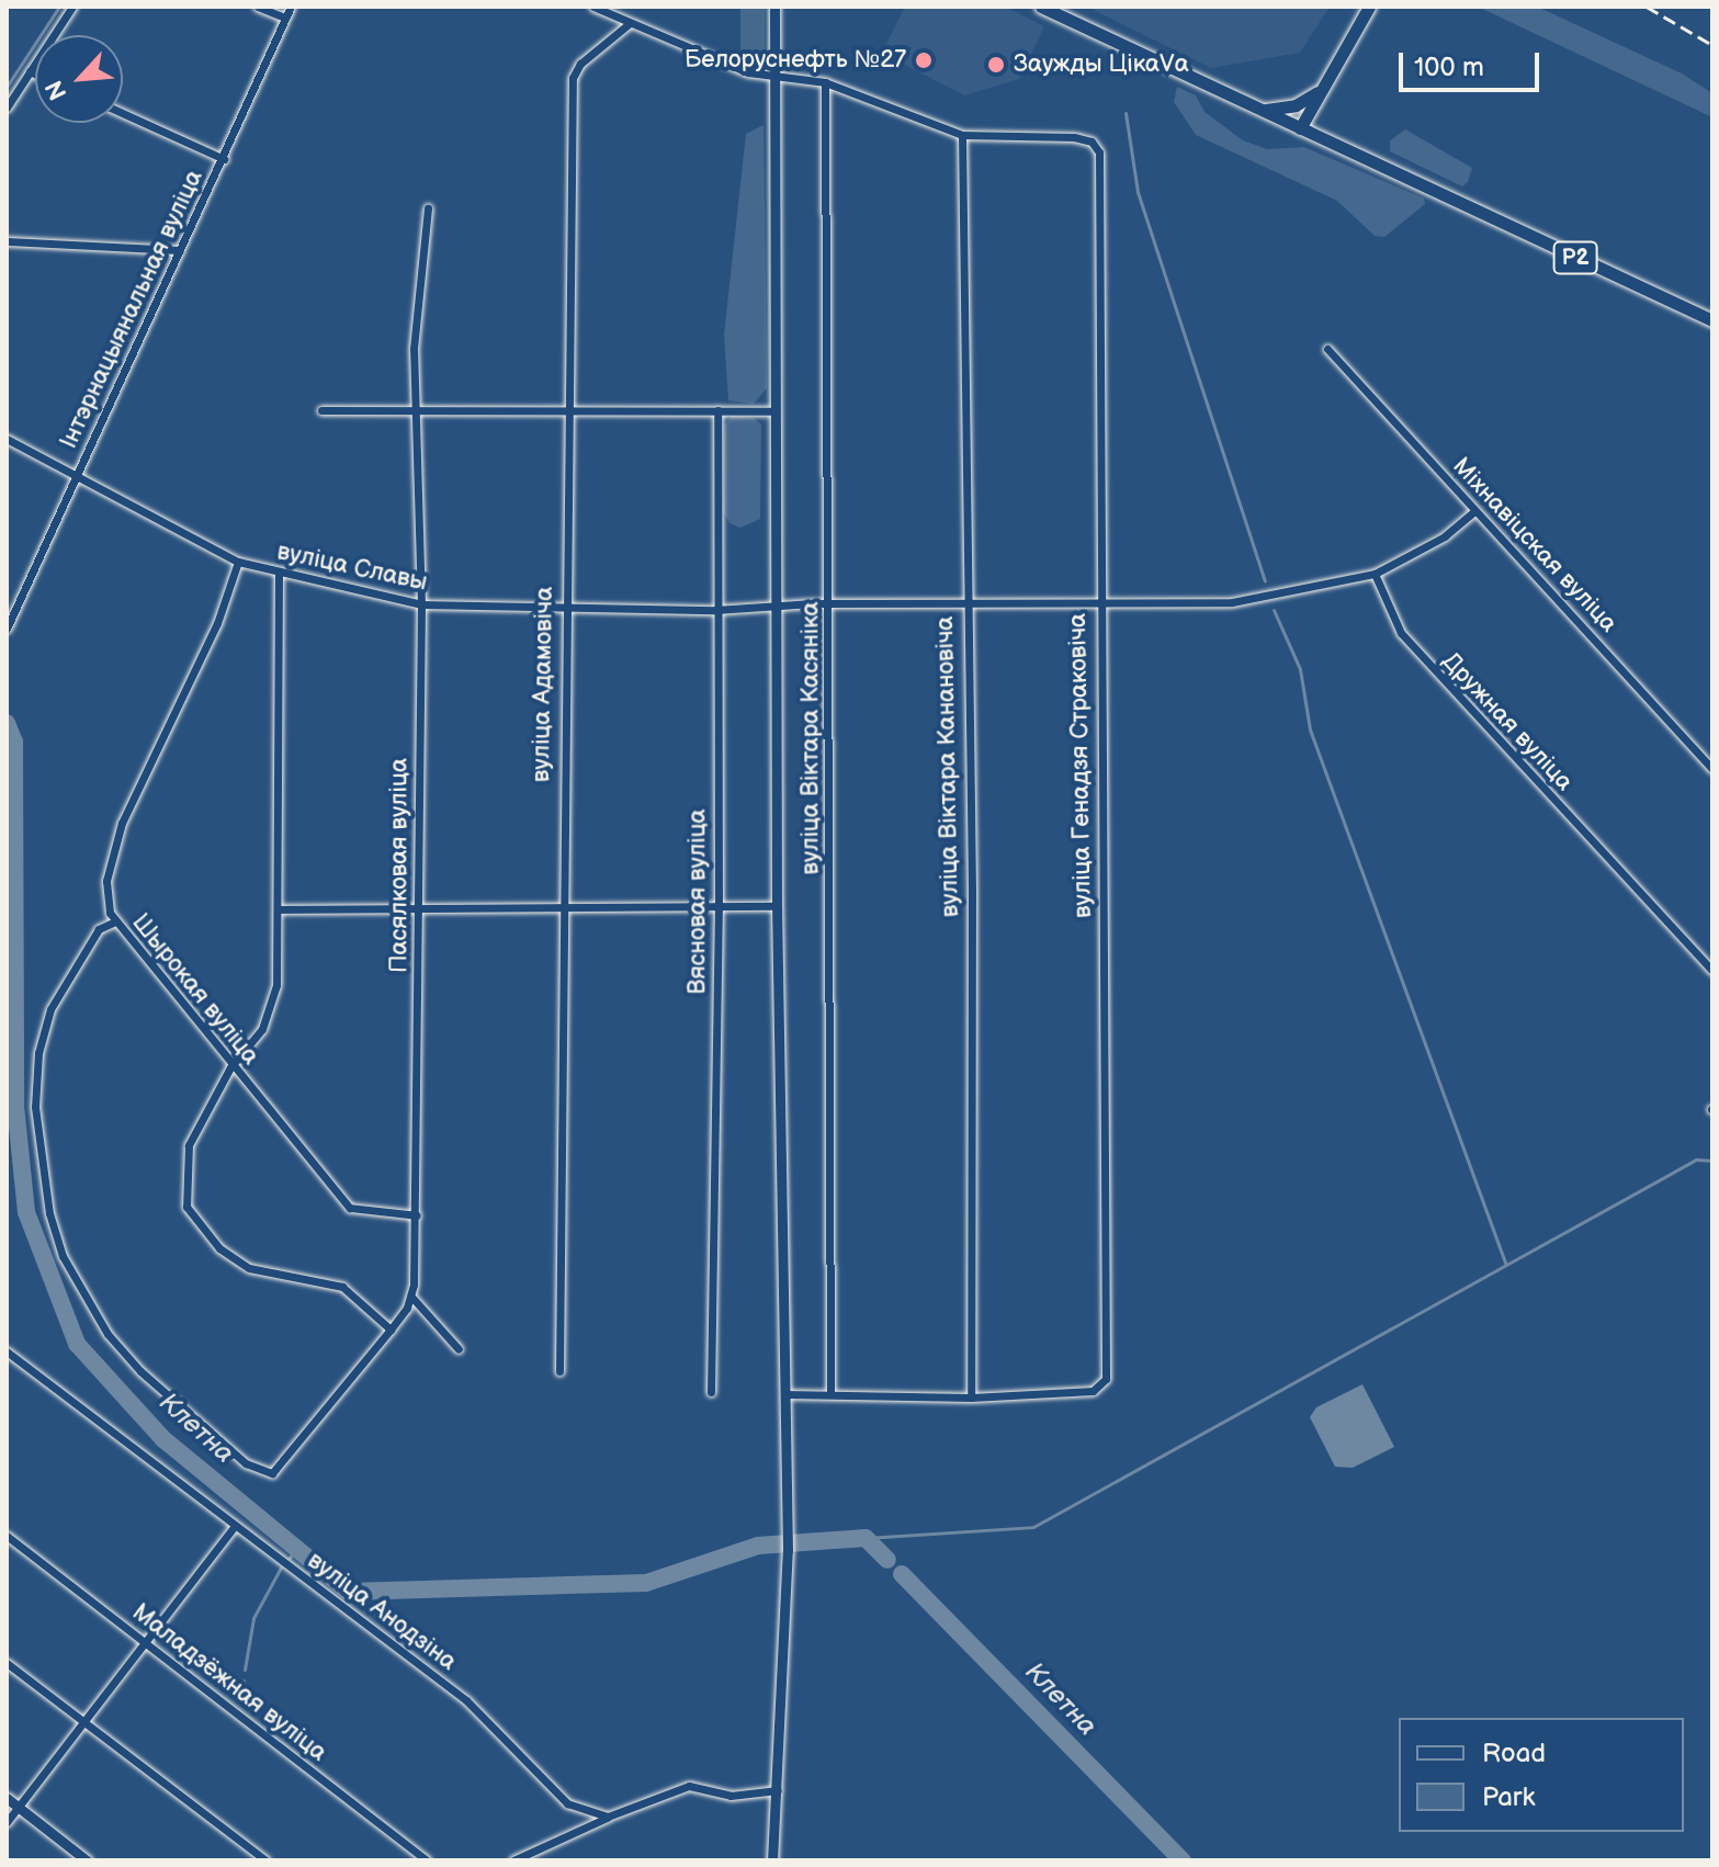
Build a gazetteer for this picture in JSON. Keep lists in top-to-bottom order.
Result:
{
  "streets": {
    "main road": ["Р2"],
    "street": [
      "Інтэрнацыянальная вуліца",
      "Міхнавіцская вуліца",
      "вуліца Славы",
      "вуліца Адамовіча",
      "Дружная вуліца",
      "вуліца Віктара Касяніка",
      "вуліца Генадзя Страковіча",
      "вуліца Віктара Канановіча",
      "Пасялковая вуліца",
      "Вясновая вуліца",
      "Шырокая вуліца",
      "вуліца Анодзіна",
      "Маладзёжная вуліца"
    ]
  },
  "crossings": [
    ["Інтэрнацыянальная вуліца", "вуліца Славы"],
    ["вуліца Славы", "вуліца Адамовіча"],
    ["вуліца Славы", "Дружная вуліца"],
    ["вуліца Славы", "вуліца Віктара Касяніка"],
    ["вуліца Славы", "вуліца Генадзя Страковіча"],
    ["вуліца Славы", "вуліца Віктара Канановіча"],
    ["вуліца Славы", "Пасялковая вуліца"],
    ["вуліца Славы", "Вясновая вуліца"],
    ["вуліца Славы", "Шырокая вуліца"],
    ["вуліца Генадзя Страковіча", "вуліца Віктара Канановіча"],
    ["Пасялковая вуліца", "Шырокая вуліца"]
  ],
  "water": ["Клетна"],
  "places": ["Белоруснефть №27", "Заужды ЦікаVа"],
  "legend": ["Road", "Park"],
  "scale_bar": "100 m",
  "north": "bottom left"
}
